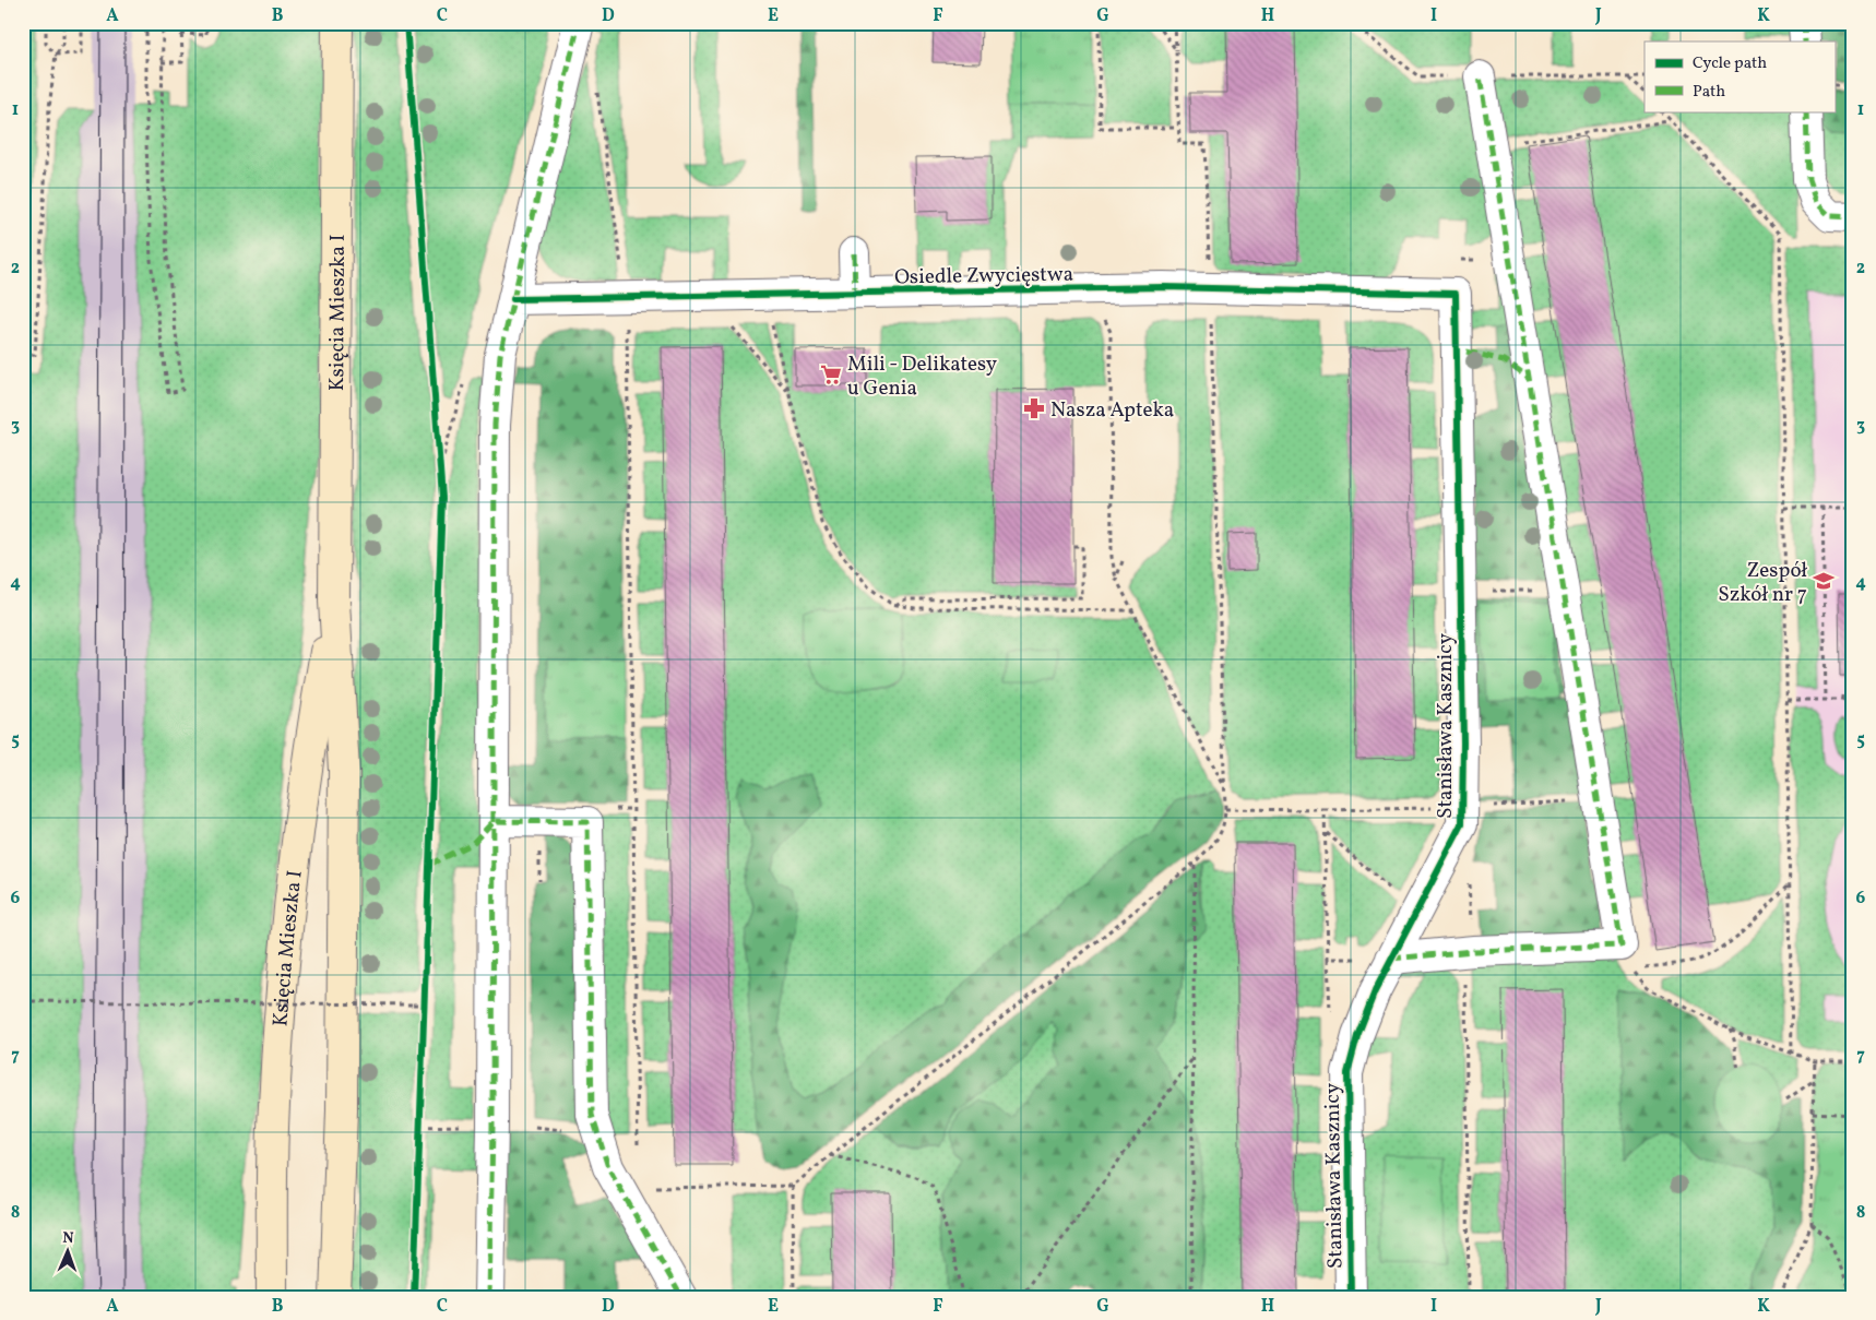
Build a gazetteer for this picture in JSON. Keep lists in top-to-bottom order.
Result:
{
  "streets": {
    "street": ["Osiedle Zwycięstwa", "Księcia Mieszka I", "Stanisława Kasznicy"]
  },
  "crossings": [
    ["Osiedle Zwycięstwa", "Stanisława Kasznicy"]
  ],
  "places": {
    "supermarket": ["Mili - Delikatesy u Genia"],
    "pharmacy": ["Nasza Apteka"],
    "school or university": ["Zespół Szkół nr 7"]
  },
  "legend": ["Cycle path", "Path"],
  "north": "top",
  "grid": {
    "columns": [
      "A",
      "B",
      "C",
      "D",
      "E",
      "F",
      "G",
      "H",
      "I",
      "J",
      "K"
    ],
    "rows": [
      "1",
      "2",
      "3",
      "4",
      "5",
      "6",
      "7",
      "8"
    ]
  }
}
